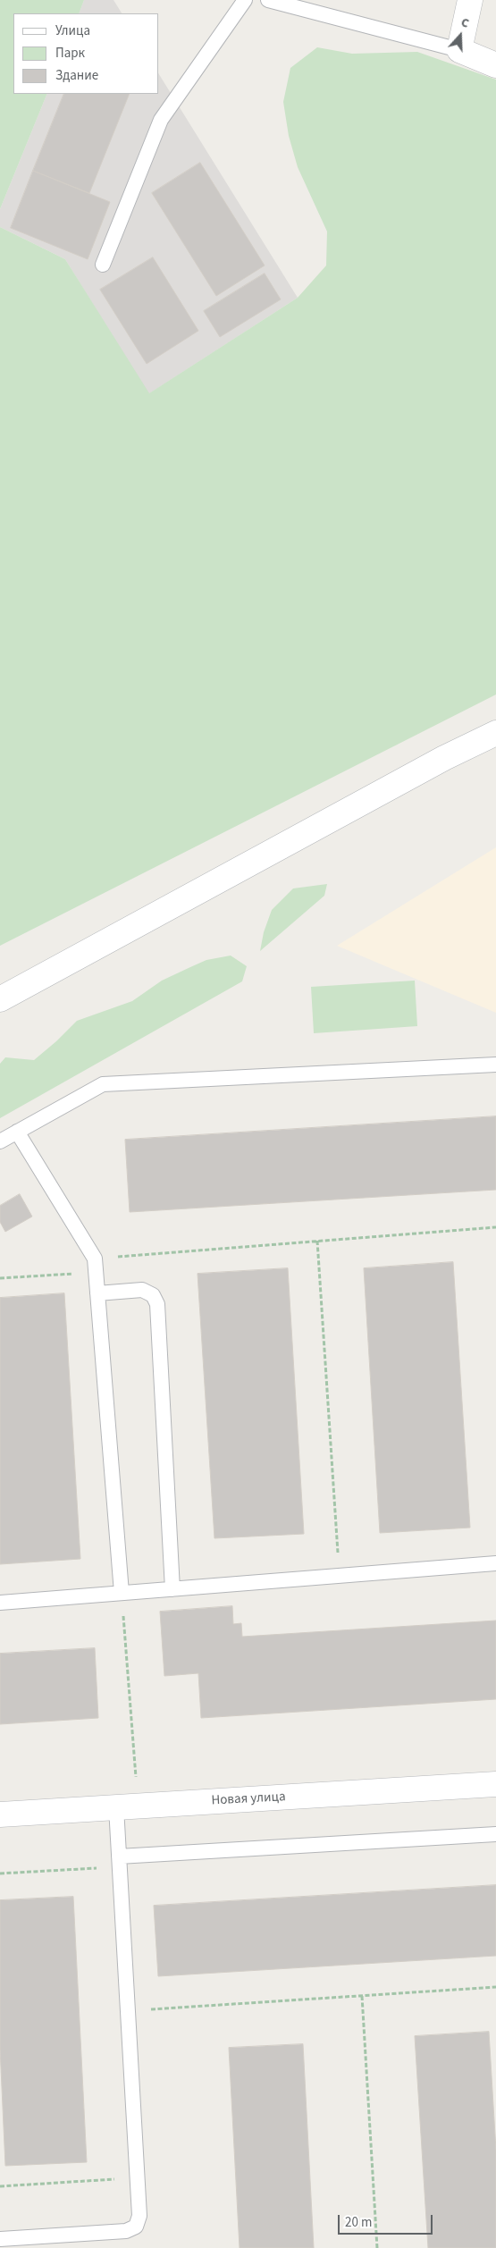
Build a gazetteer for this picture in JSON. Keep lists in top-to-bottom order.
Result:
{
  "streets": {
    "street": ["Новая улица"]
  },
  "legend": ["Улица", "Парк", "Здание"],
  "scale_bar": "20 m",
  "north": "top"
}
